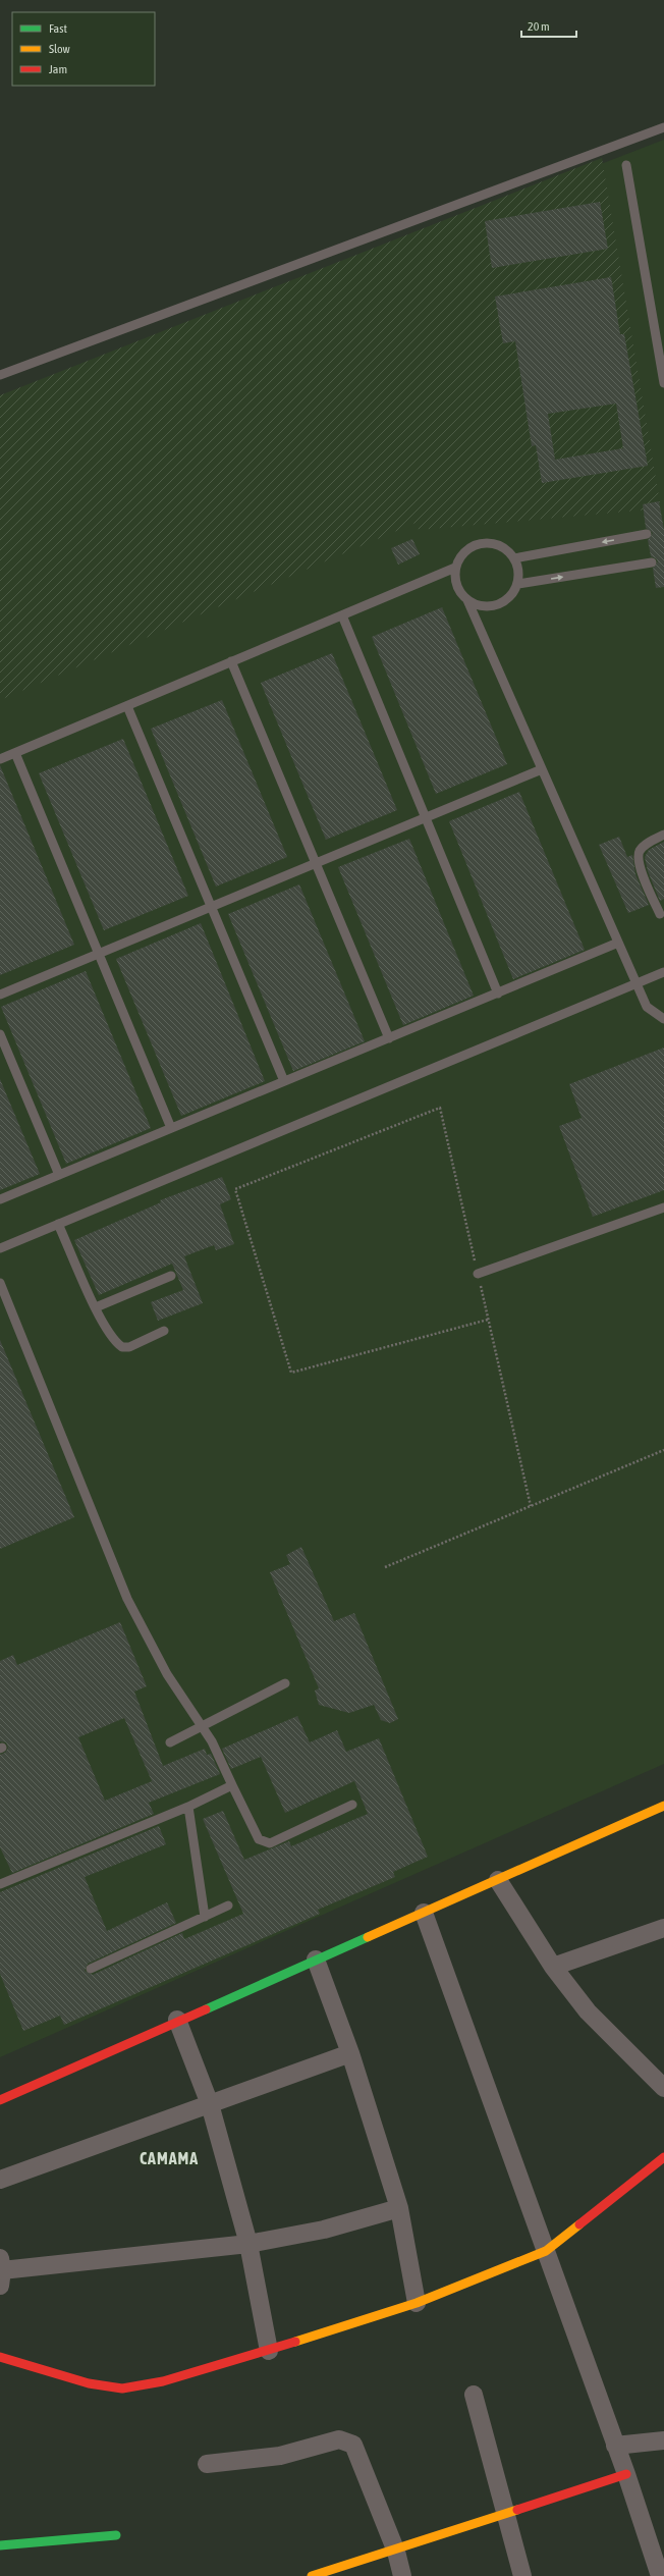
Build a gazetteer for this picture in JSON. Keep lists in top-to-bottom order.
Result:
{
  "districts": ["CAMAMA"],
  "legend": ["Fast", "Slow", "Jam"],
  "scale_bar": "20 m"
}
